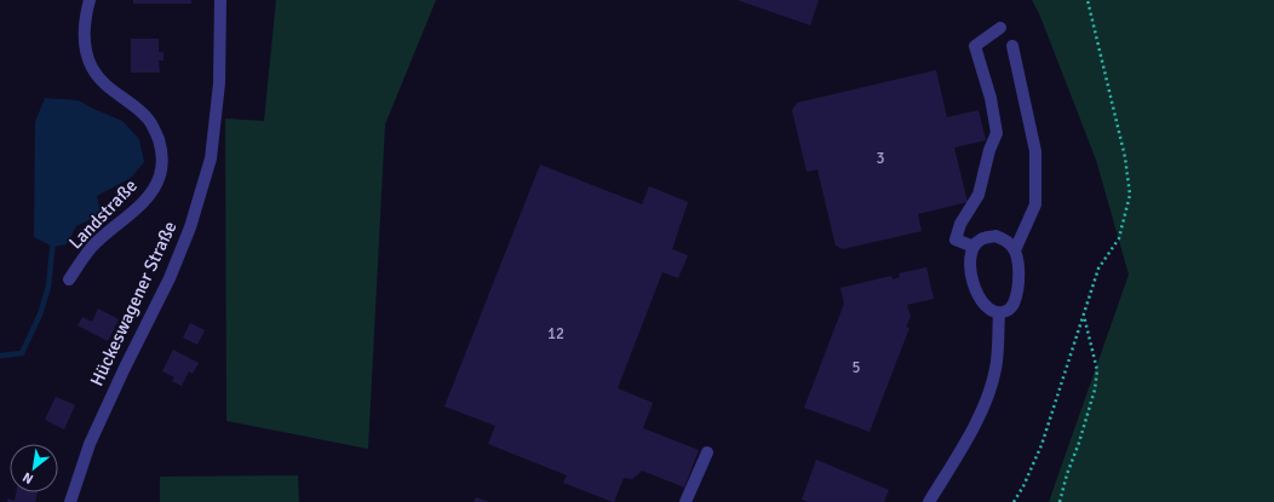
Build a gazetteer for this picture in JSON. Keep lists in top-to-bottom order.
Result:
{
  "streets": {
    "street": ["Landstraße", "Hückeswagener Straße"]
  },
  "house_numbers": ["3", "12", "5"],
  "north": "bottom left"
}
